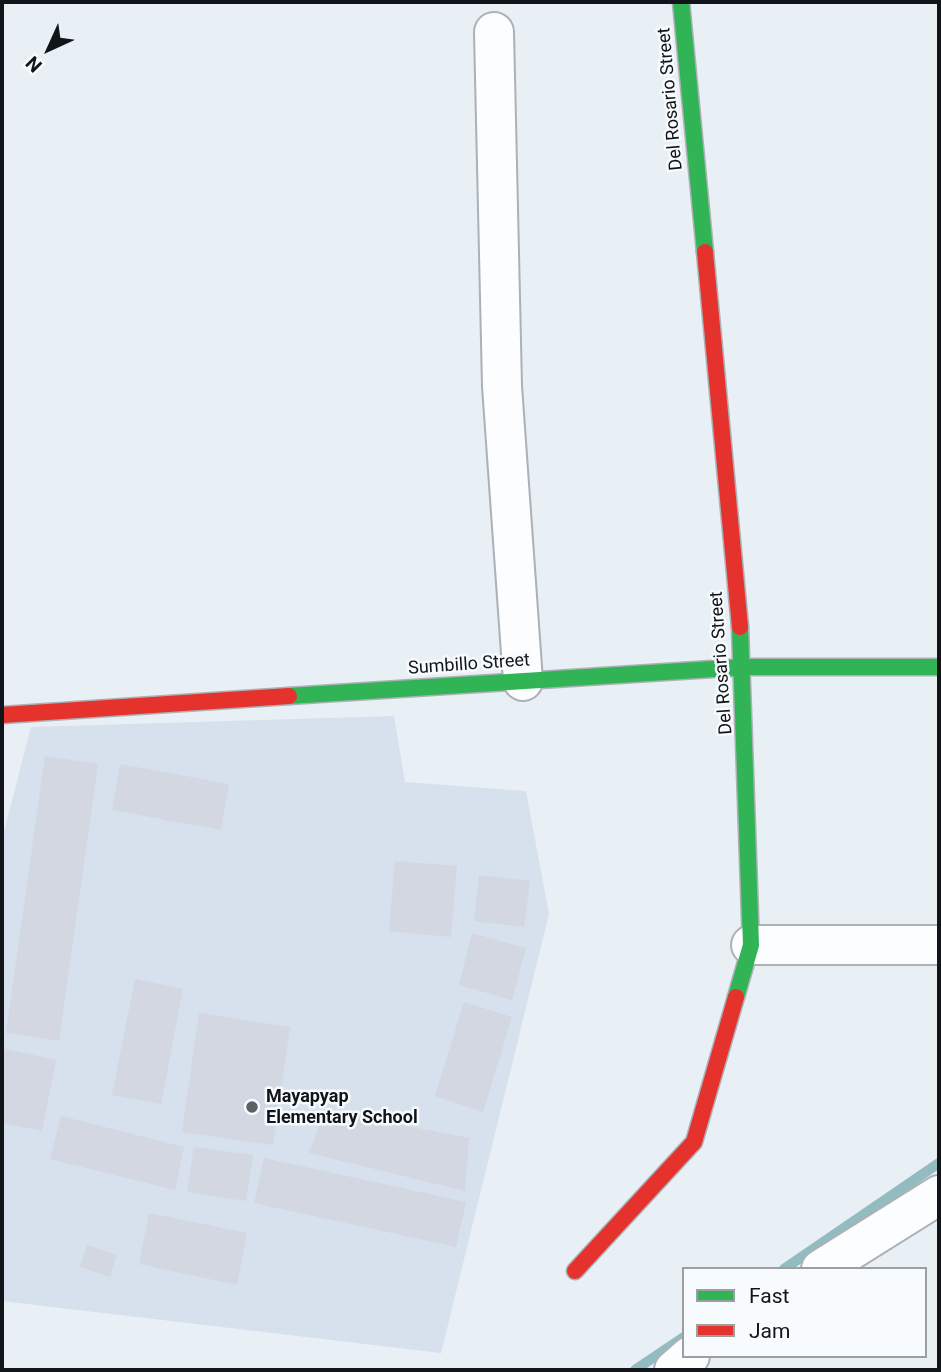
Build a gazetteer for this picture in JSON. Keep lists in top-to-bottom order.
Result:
{
  "streets": {
    "street": ["Del Rosario Street", "Sumbillo Street"]
  },
  "crossings": [
    ["Del Rosario Street", "Sumbillo Street"]
  ],
  "places": ["Mayapyap Elementary School"],
  "legend": ["Fast", "Jam"],
  "north": "bottom left"
}
